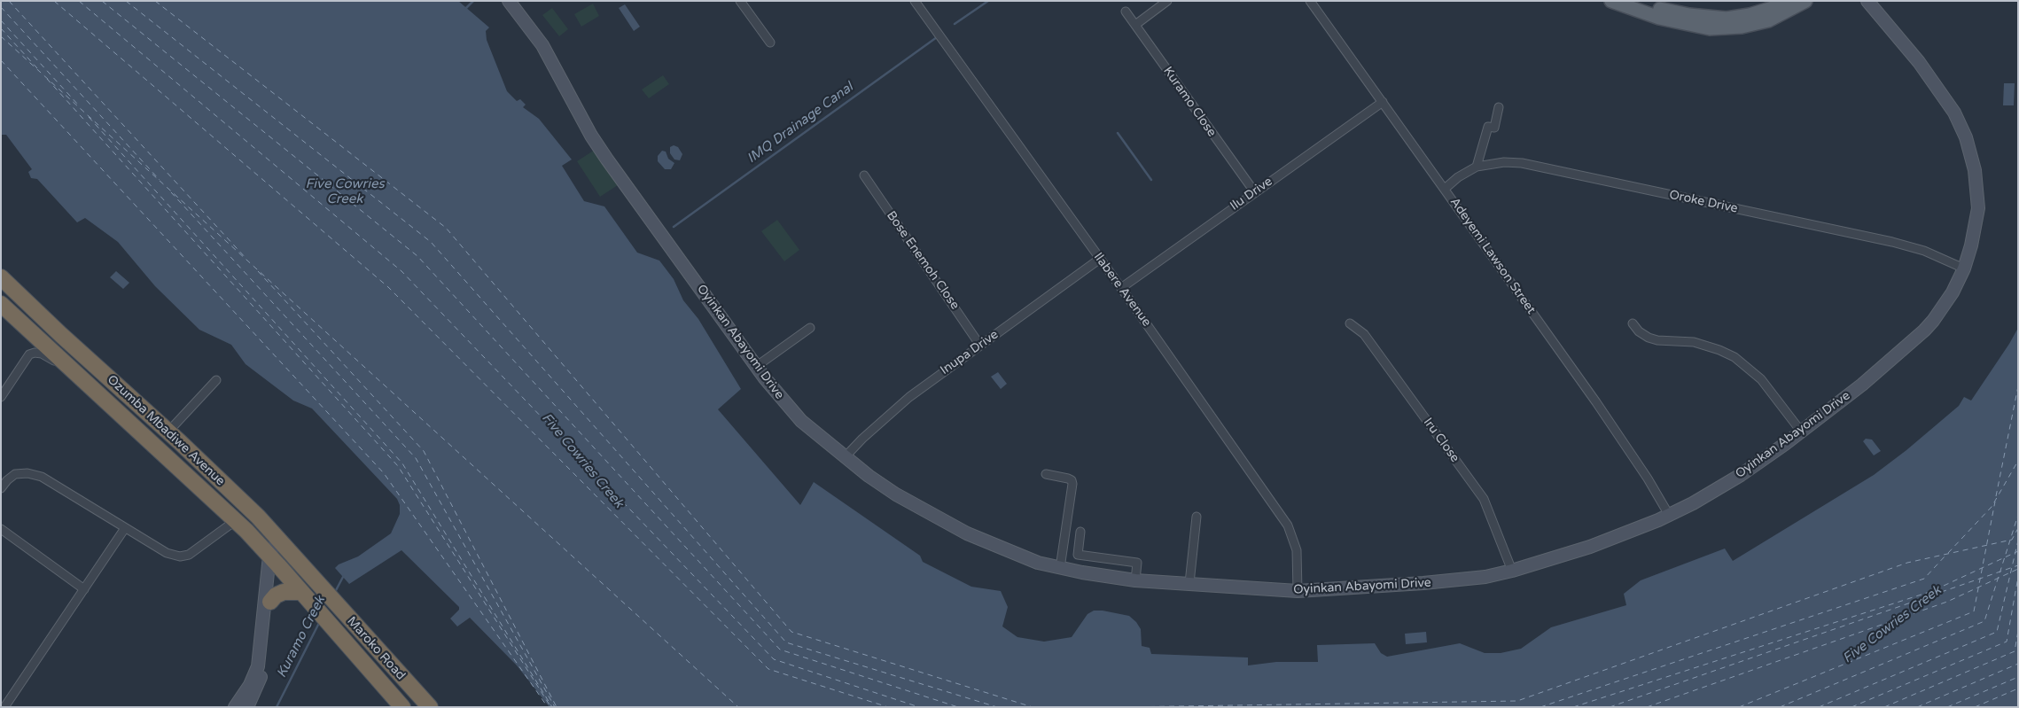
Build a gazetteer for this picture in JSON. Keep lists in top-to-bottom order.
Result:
{
  "streets": {
    "highway": ["Ozumba Mbadiwe Avenue", "Maroko Road"],
    "street": [
      "Kuramo Close",
      "Ilu Drive",
      "Oroke Drive",
      "Adeyemi Lawson Street",
      "Bose Enemoh Close",
      "Ilabere Avenue",
      "Oyinkan Abayomi Drive",
      "Inupa Drive",
      "Iru Close"
    ]
  },
  "crossings": [
    ["Kuramo Close", "Ilu Drive"],
    ["Ilu Drive", "Adeyemi Lawson Street"],
    ["Ilu Drive", "Ilabere Avenue"],
    ["Oroke Drive", "Adeyemi Lawson Street"],
    ["Oroke Drive", "Oyinkan Abayomi Drive"],
    ["Adeyemi Lawson Street", "Oyinkan Abayomi Drive"],
    ["Bose Enemoh Close", "Inupa Drive"],
    ["Ilabere Avenue", "Oyinkan Abayomi Drive"],
    ["Ilabere Avenue", "Inupa Drive"],
    ["Oyinkan Abayomi Drive", "Inupa Drive"],
    ["Oyinkan Abayomi Drive", "Iru Close"],
    ["Ozumba Mbadiwe Avenue", "Maroko Road"]
  ],
  "water": ["IMQ Drainage Canal", "Five Cowries Creek", "Kuramo Creek"]
}
